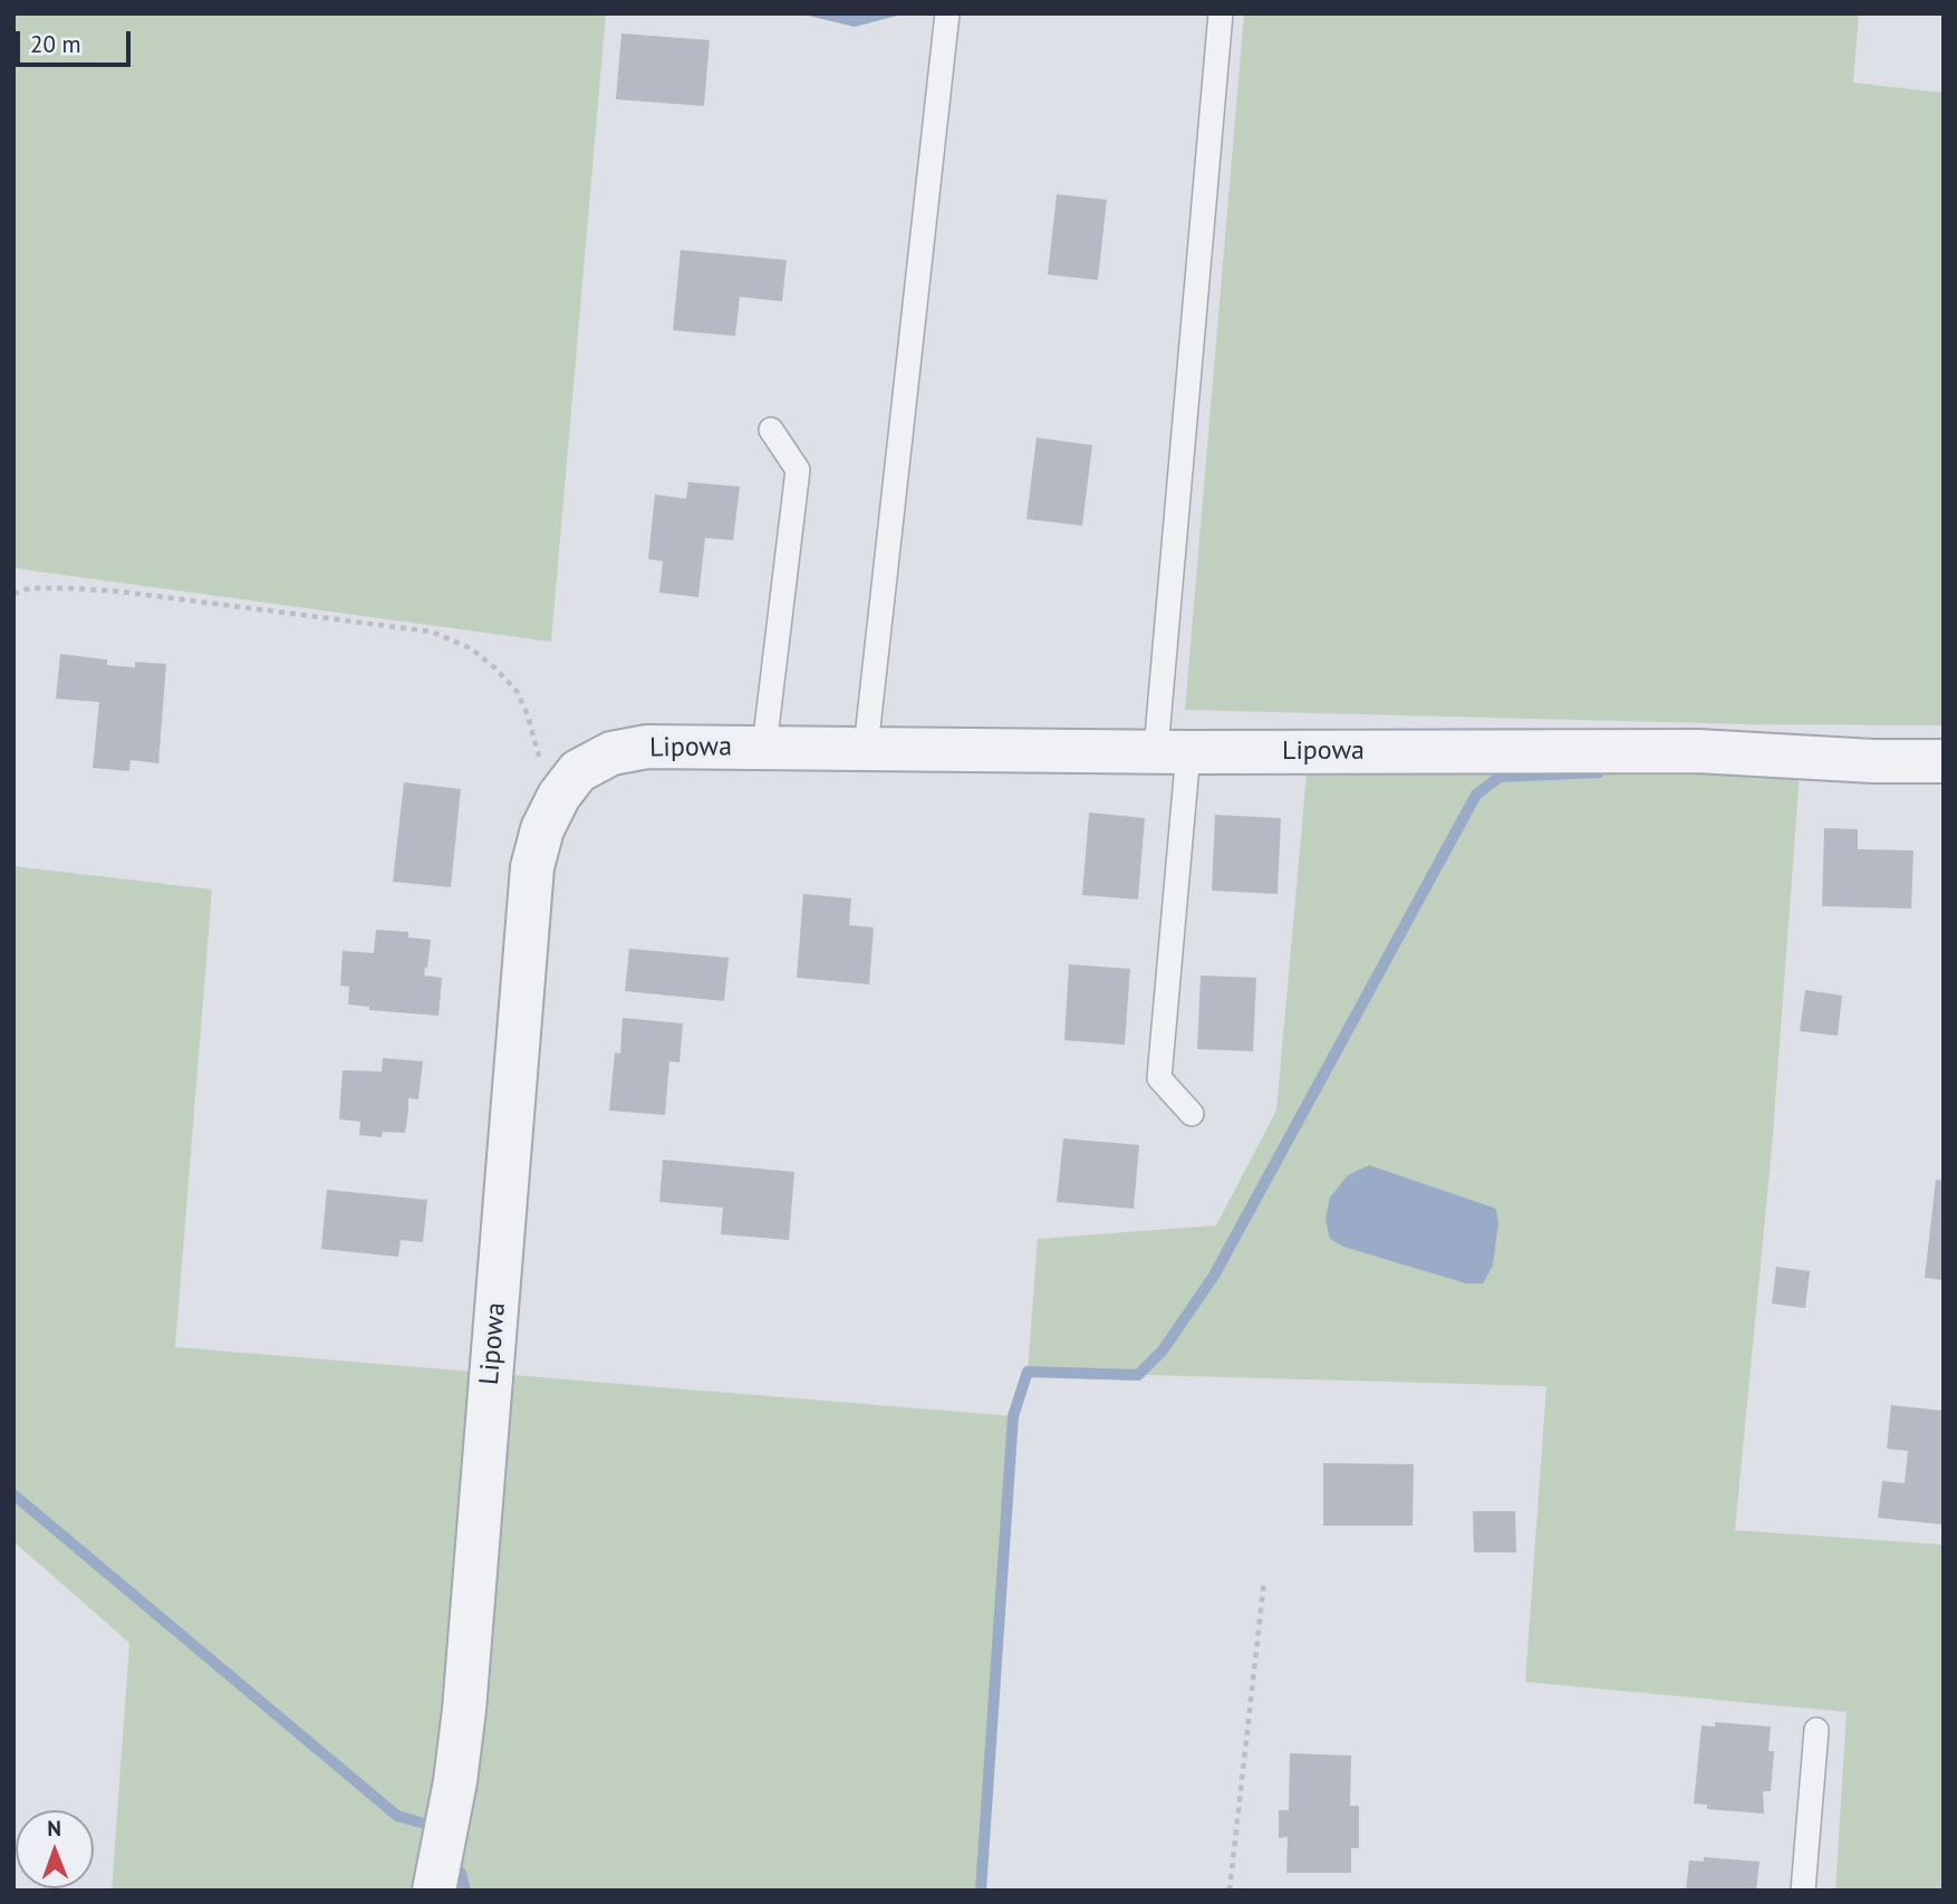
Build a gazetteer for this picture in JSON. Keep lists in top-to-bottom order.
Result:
{
  "streets": {
    "street": ["Lipowa"]
  },
  "scale_bar": "20 m",
  "north": "top"
}
